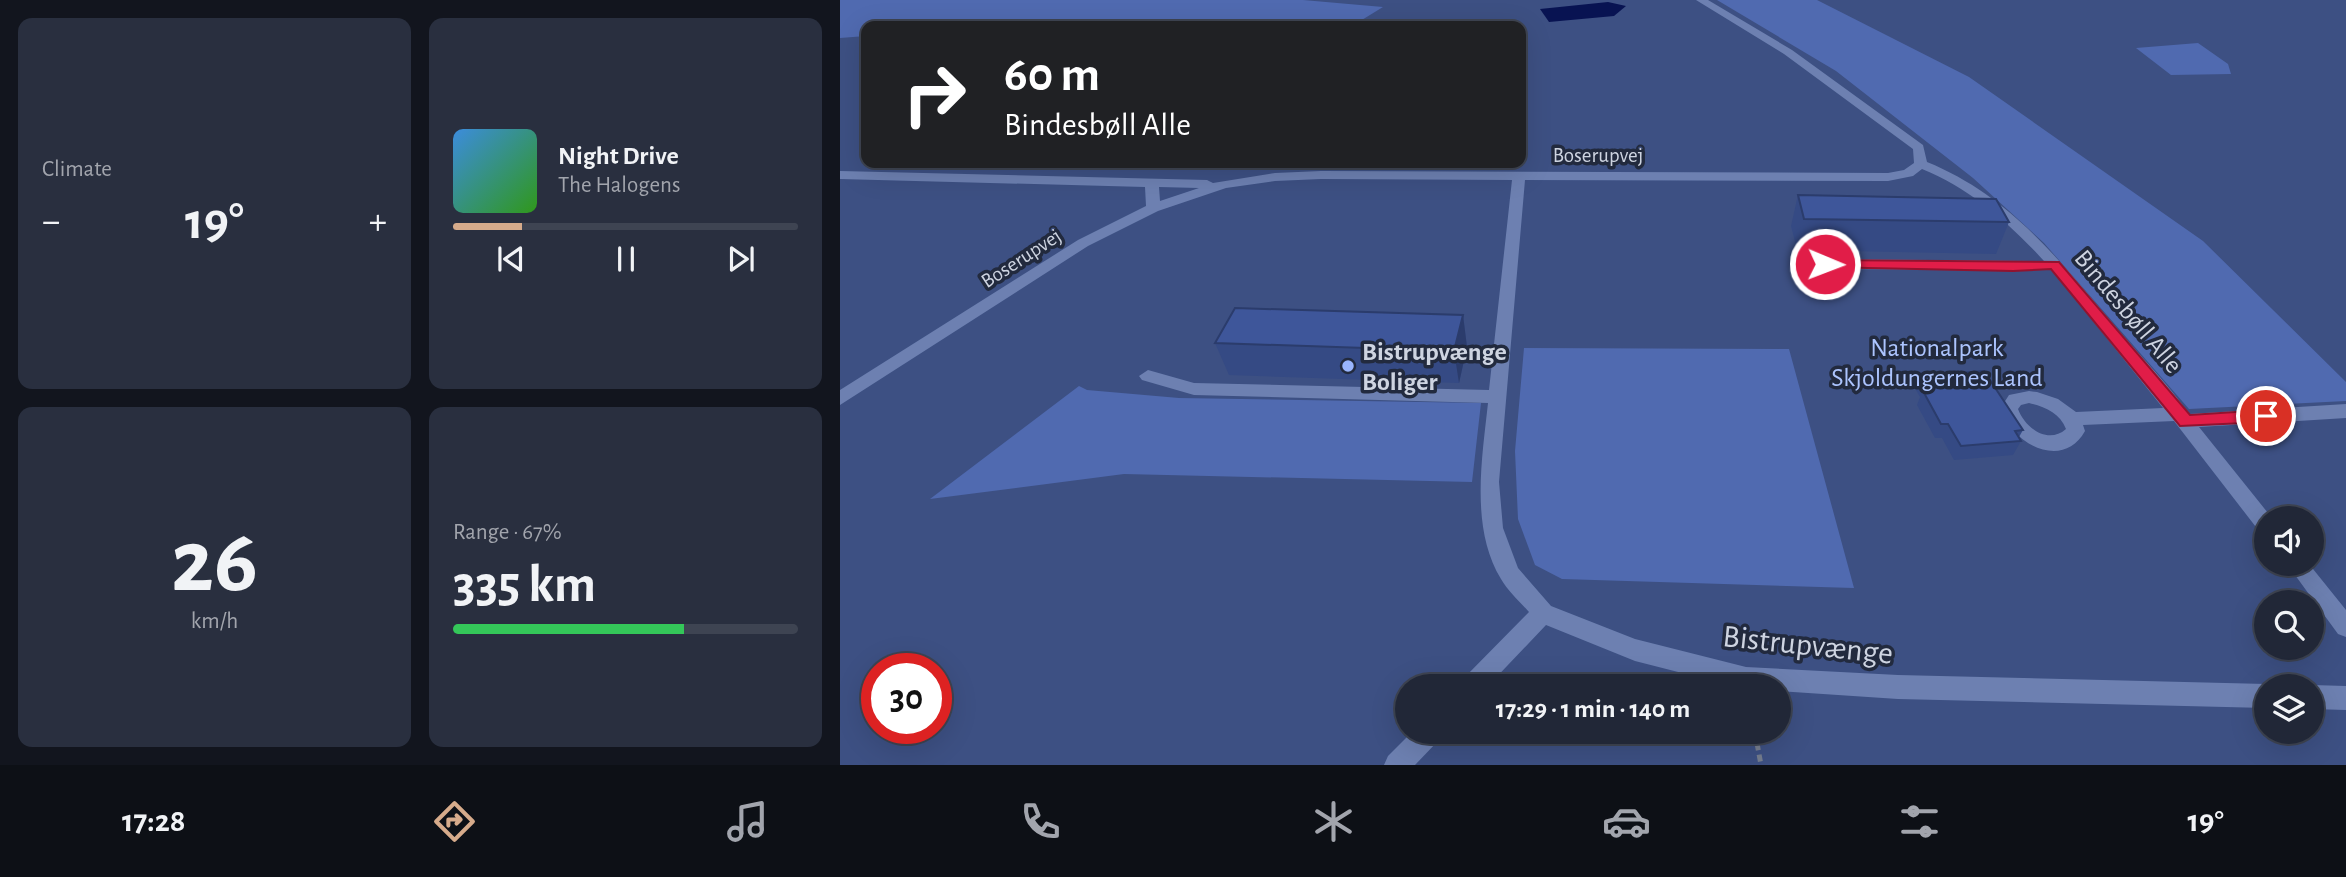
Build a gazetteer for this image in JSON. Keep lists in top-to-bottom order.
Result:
{
  "streets": {
    "street": ["Boserupvej", "Bindesbøll Alle", "Bistrupvænge"]
  },
  "crossings": [
    ["Boserupvej", "Bindesbøll Alle"],
    ["Boserupvej", "Bistrupvænge"]
  ],
  "parks": ["Nationalpark Skjoldungernes Land"],
  "places": ["Bistrupvænge Boliger"],
  "page": {
    "tile": [
      "Climate",
      ["26", "km/h"],
      ["Range · 67%", "335 km"]
    ],
    "turn": ["60 m", "Bindesbøll Alle"],
    "song": ["Night Drive", "The Halogens"],
    "heat": ["−", "19°", "+"],
    "limit": "30",
    "trip": "17:29 · 1 min · 140 m",
    "tabs": ["17:28", "19°"]
  }
}
